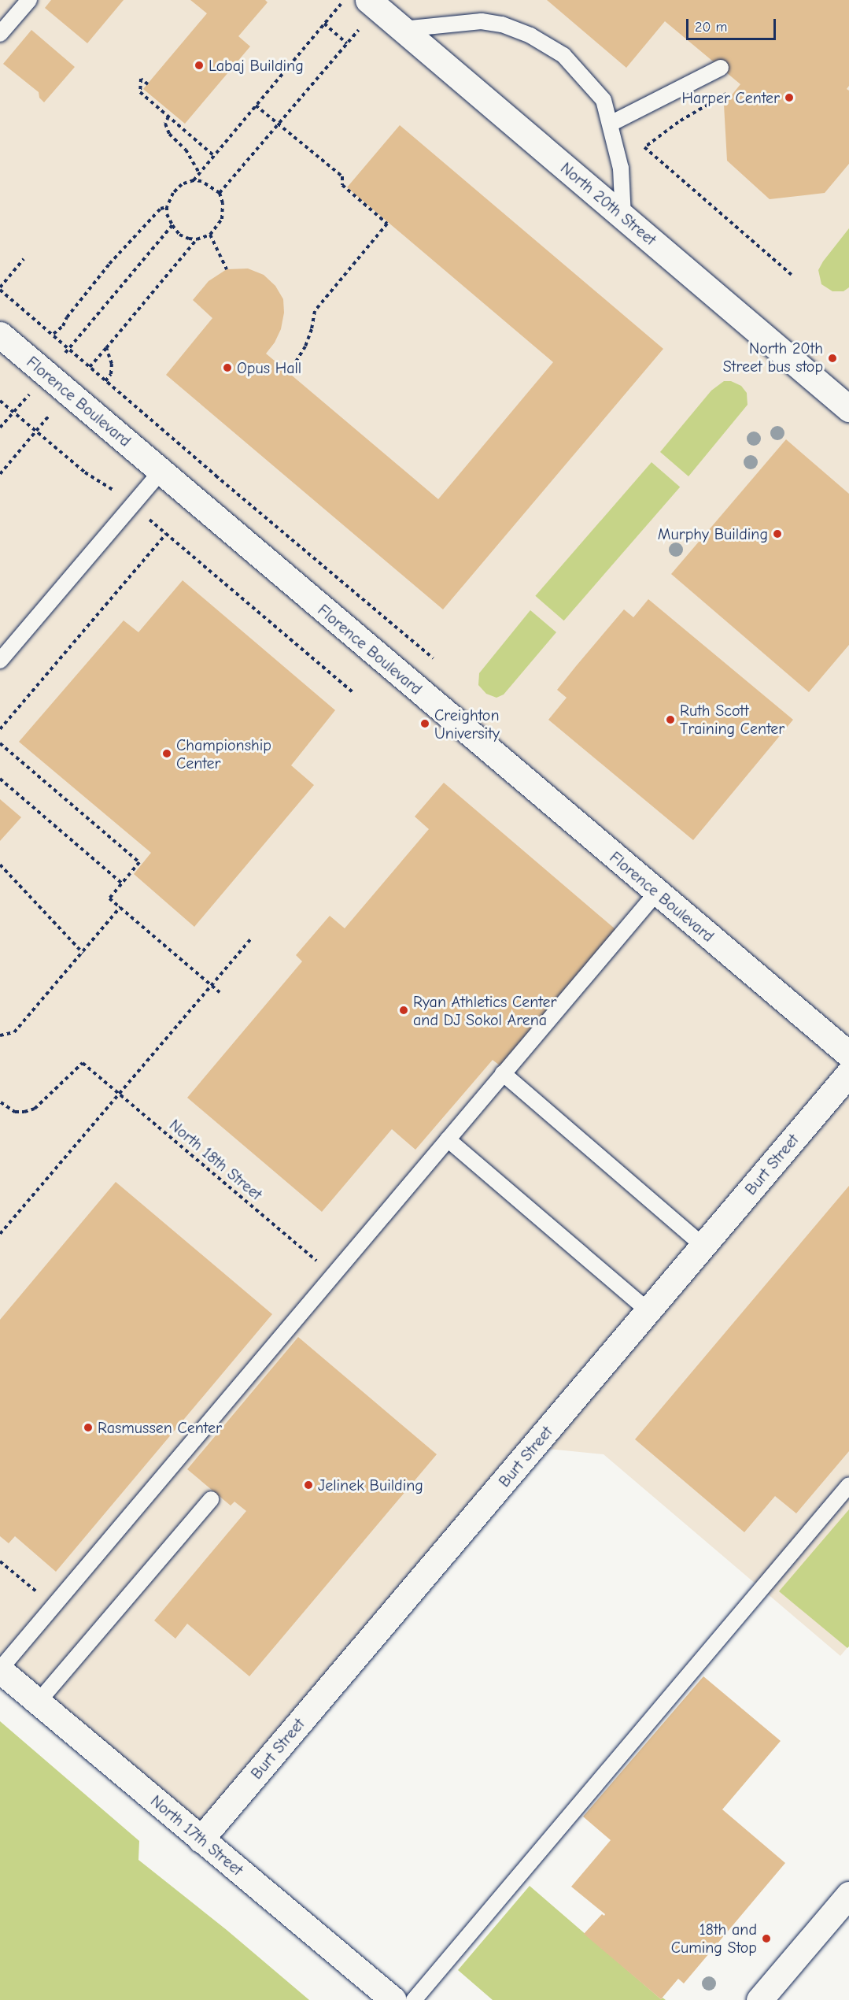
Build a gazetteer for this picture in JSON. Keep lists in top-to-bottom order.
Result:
{
  "streets": {
    "main road": [
      "North 20th Street",
      "Florence Boulevard",
      "Burt Street",
      "North 17th Street"
    ],
    "path": ["North 18th Street"]
  },
  "crossings": [
    ["Burt Street", "North 17th Street"]
  ],
  "places": [
    "Labaj Building",
    "Harper Center",
    "North 20th Street bus stop",
    "Opus Hall",
    "Murphy Building",
    "Ruth Scott Training Center",
    "Creighton University",
    "Championship Center",
    "Ryan Athletics Center and DJ Sokol Arena",
    "Rasmussen Center",
    "Jelinek Building",
    "18th and Cuming Stop"
  ],
  "scale_bar": "20 m"
}
